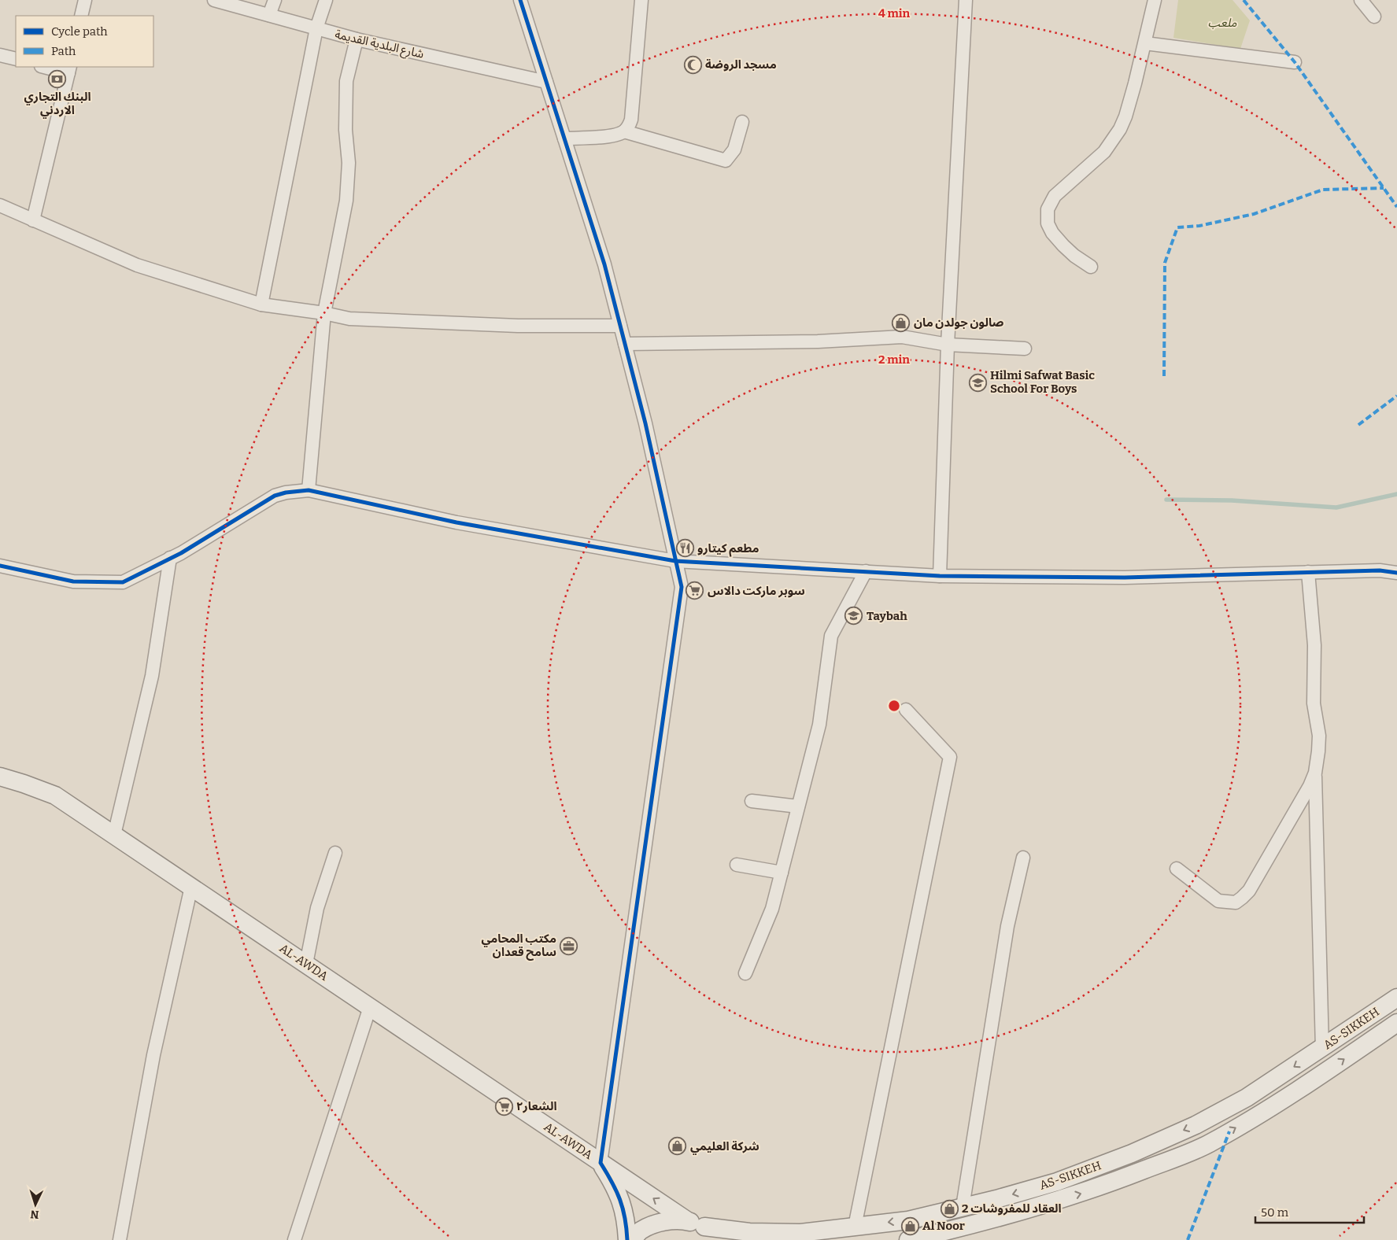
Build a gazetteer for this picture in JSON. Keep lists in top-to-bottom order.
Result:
{
  "streets": {
    "street": ["شارع البلدية القديمة", "AL-AWDA", "AS-SIKKEH"]
  },
  "crossings": [
    ["AL-AWDA", "AS-SIKKEH"]
  ],
  "parks": ["ملعب"],
  "places": {
    "mosque": ["مسجد الروضة"],
    "bank": ["البنك التجاري الاردني"],
    "shop": [
      "صالون جولدن مان",
      "شركة العليمي",
      "العقاد للمفروشات 2",
      "Al Noor"
    ],
    "school or university": ["Hilmi Safwat Basic School For Boys", "Taybah"],
    "restaurant": ["مطعم كيتارو"],
    "supermarket": ["سوبر ماركت دالاس", "الشعار٢"],
    "office": ["مكتب المحامي سامح قعدان"]
  },
  "legend": ["Cycle path", "Path"],
  "scale_bar": "50 m",
  "north": "bottom",
  "rings": ["4 min", "2 min"]
}
